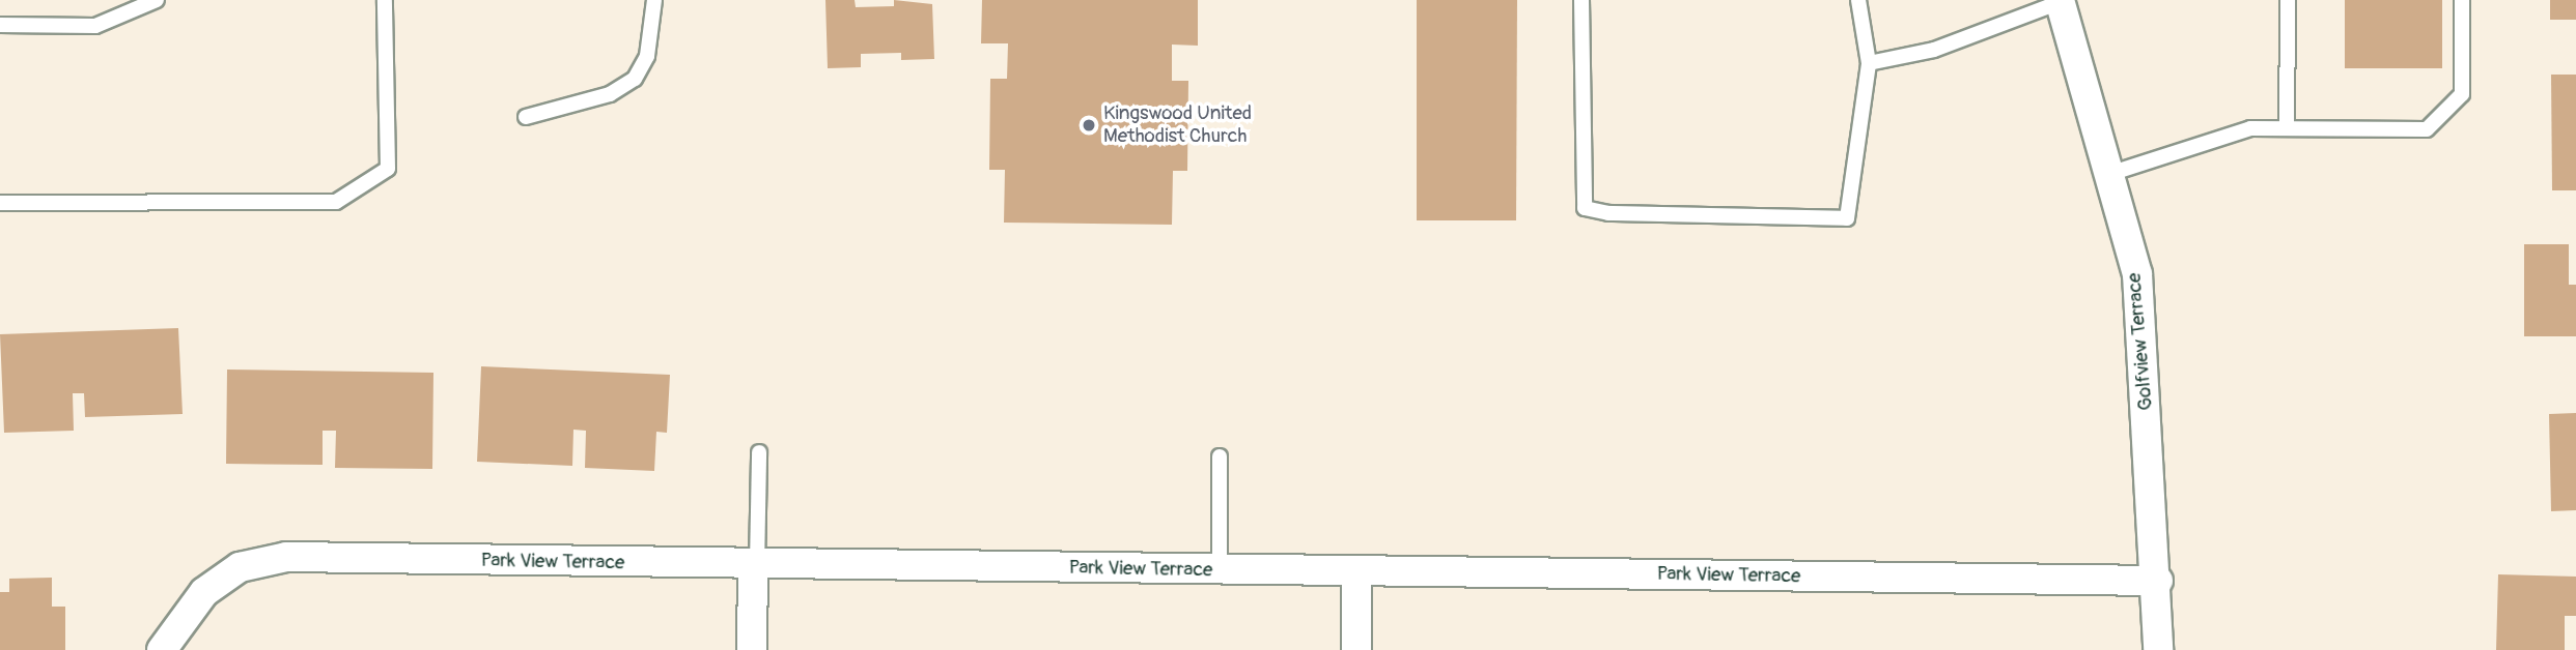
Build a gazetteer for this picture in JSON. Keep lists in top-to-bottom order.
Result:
{
  "streets": {
    "street": ["Golfview Terrace", "Park View Terrace"]
  },
  "crossings": [
    ["Golfview Terrace", "Park View Terrace"]
  ],
  "places": ["Kingswood United Methodist Church"]
}
